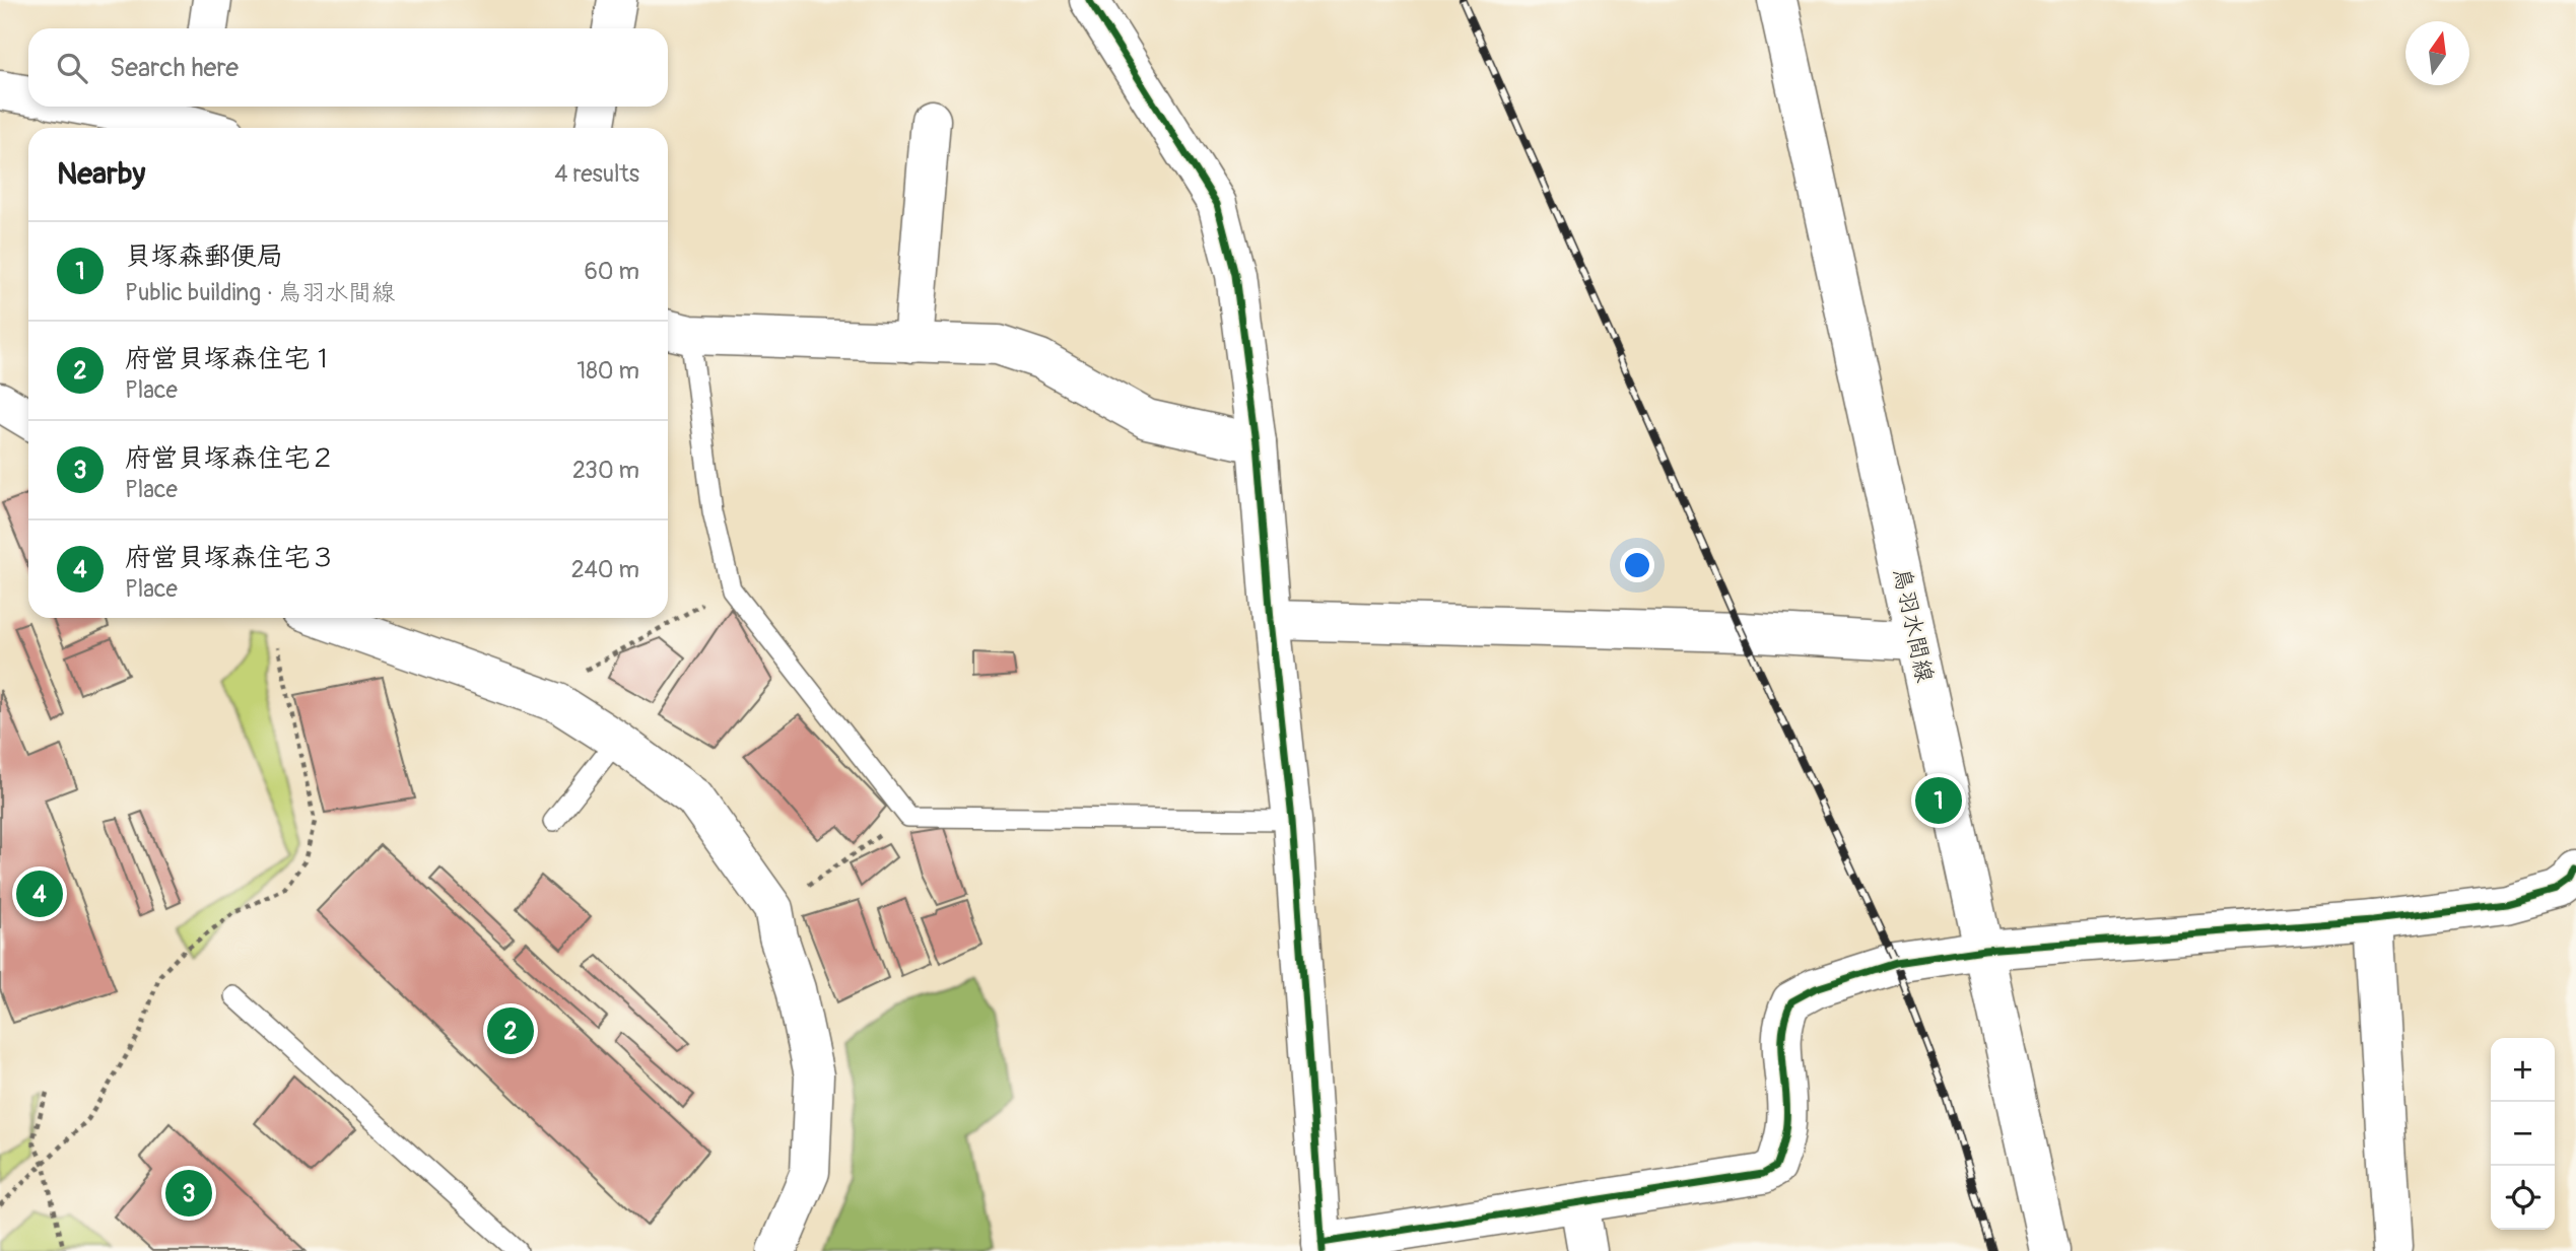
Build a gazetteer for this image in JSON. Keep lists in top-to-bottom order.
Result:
{
  "streets": {
    "street": ["鳥羽水間線"]
  },
  "north": "top",
  "page": {
    "search": "Search here",
    "heading": ["Nearby", "4 results"],
    "list": [
      {
        "mark": "1",
        "name": "貝塚森郵便局",
        "note": "Public building · 鳥羽水間線",
        "value": "60 m"
      },
      {
        "mark": "2",
        "name": "府営貝塚森住宅１",
        "note": "Place",
        "value": "180 m"
      },
      {
        "mark": "3",
        "name": "府営貝塚森住宅２",
        "note": "Place",
        "value": "230 m"
      },
      {
        "mark": "4",
        "name": "府営貝塚森住宅３",
        "note": "Place",
        "value": "240 m"
      }
    ],
    "pins": [
      "1",
      "4",
      "2",
      "3"
    ],
    "map_buttons": ["+", "−"]
  }
}
